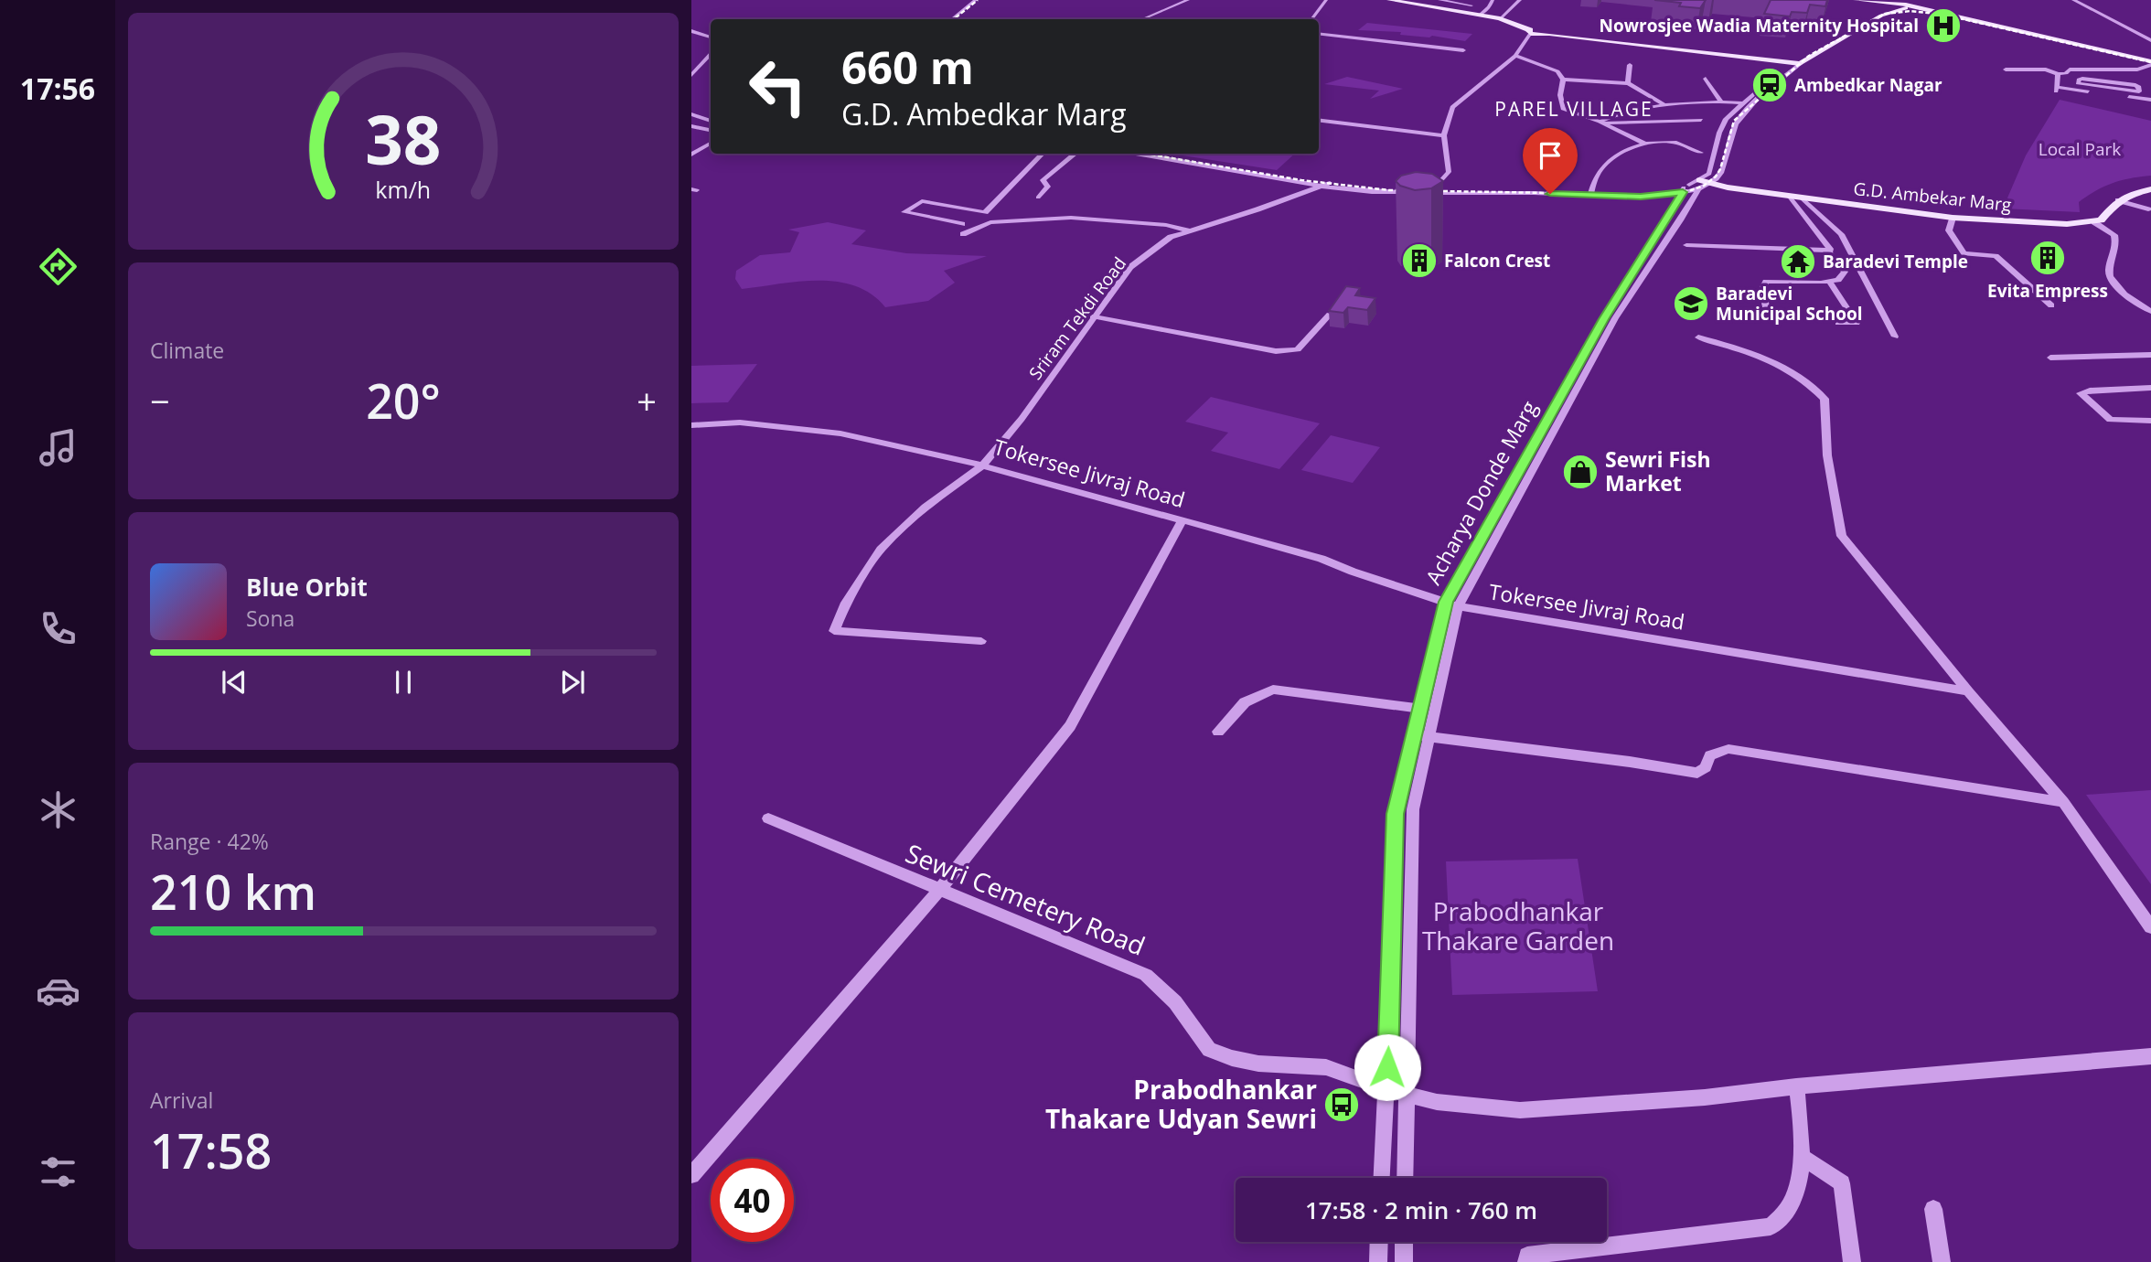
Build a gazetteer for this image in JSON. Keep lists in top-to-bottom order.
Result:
{
  "streets": {
    "main road": ["G.D. Ambekar Marg", "Acharya Donde Marg"],
    "street": ["Sriram Tekdi Road", "Tokersee Jivraj Road", "Sewri Cemetery Road"]
  },
  "crossings": [
    ["G.D. Ambekar Marg", "Acharya Donde Marg"],
    ["Sriram Tekdi Road", "Tokersee Jivraj Road"],
    ["Tokersee Jivraj Road", "Acharya Donde Marg"],
    ["Acharya Donde Marg", "Sewri Cemetery Road"]
  ],
  "districts": ["PAREL VILLAGE"],
  "parks": ["Local Park", "Prabodhankar Thakare Garden"],
  "places": {
    "hospital": ["Nowrosjee Wadia Maternity Hospital"],
    "station": ["Ambedkar Nagar"],
    "building": ["Evita Empress", "Falcon Crest"],
    "temple": ["Baradevi Temple"],
    "school or university": ["Baradevi Municipal School"],
    "shop": ["Sewri Fish Market"],
    "bus stop": ["Prabodhankar Thakare Udyan Sewri"]
  },
  "page": {
    "tabs": "17:56",
    "turn": ["660 m", "G.D. Ambedkar Marg"],
    "tile": [
      "Climate",
      ["Range · 42%", "210 km"],
      ["Arrival", "17:58"]
    ],
    "heat": ["−", "20°", "+"],
    "song": ["Blue Orbit", "Sona"],
    "limit": "40",
    "trip": "17:58 · 2 min · 760 m",
    "gauge": ["38", "km/h"]
  }
}
